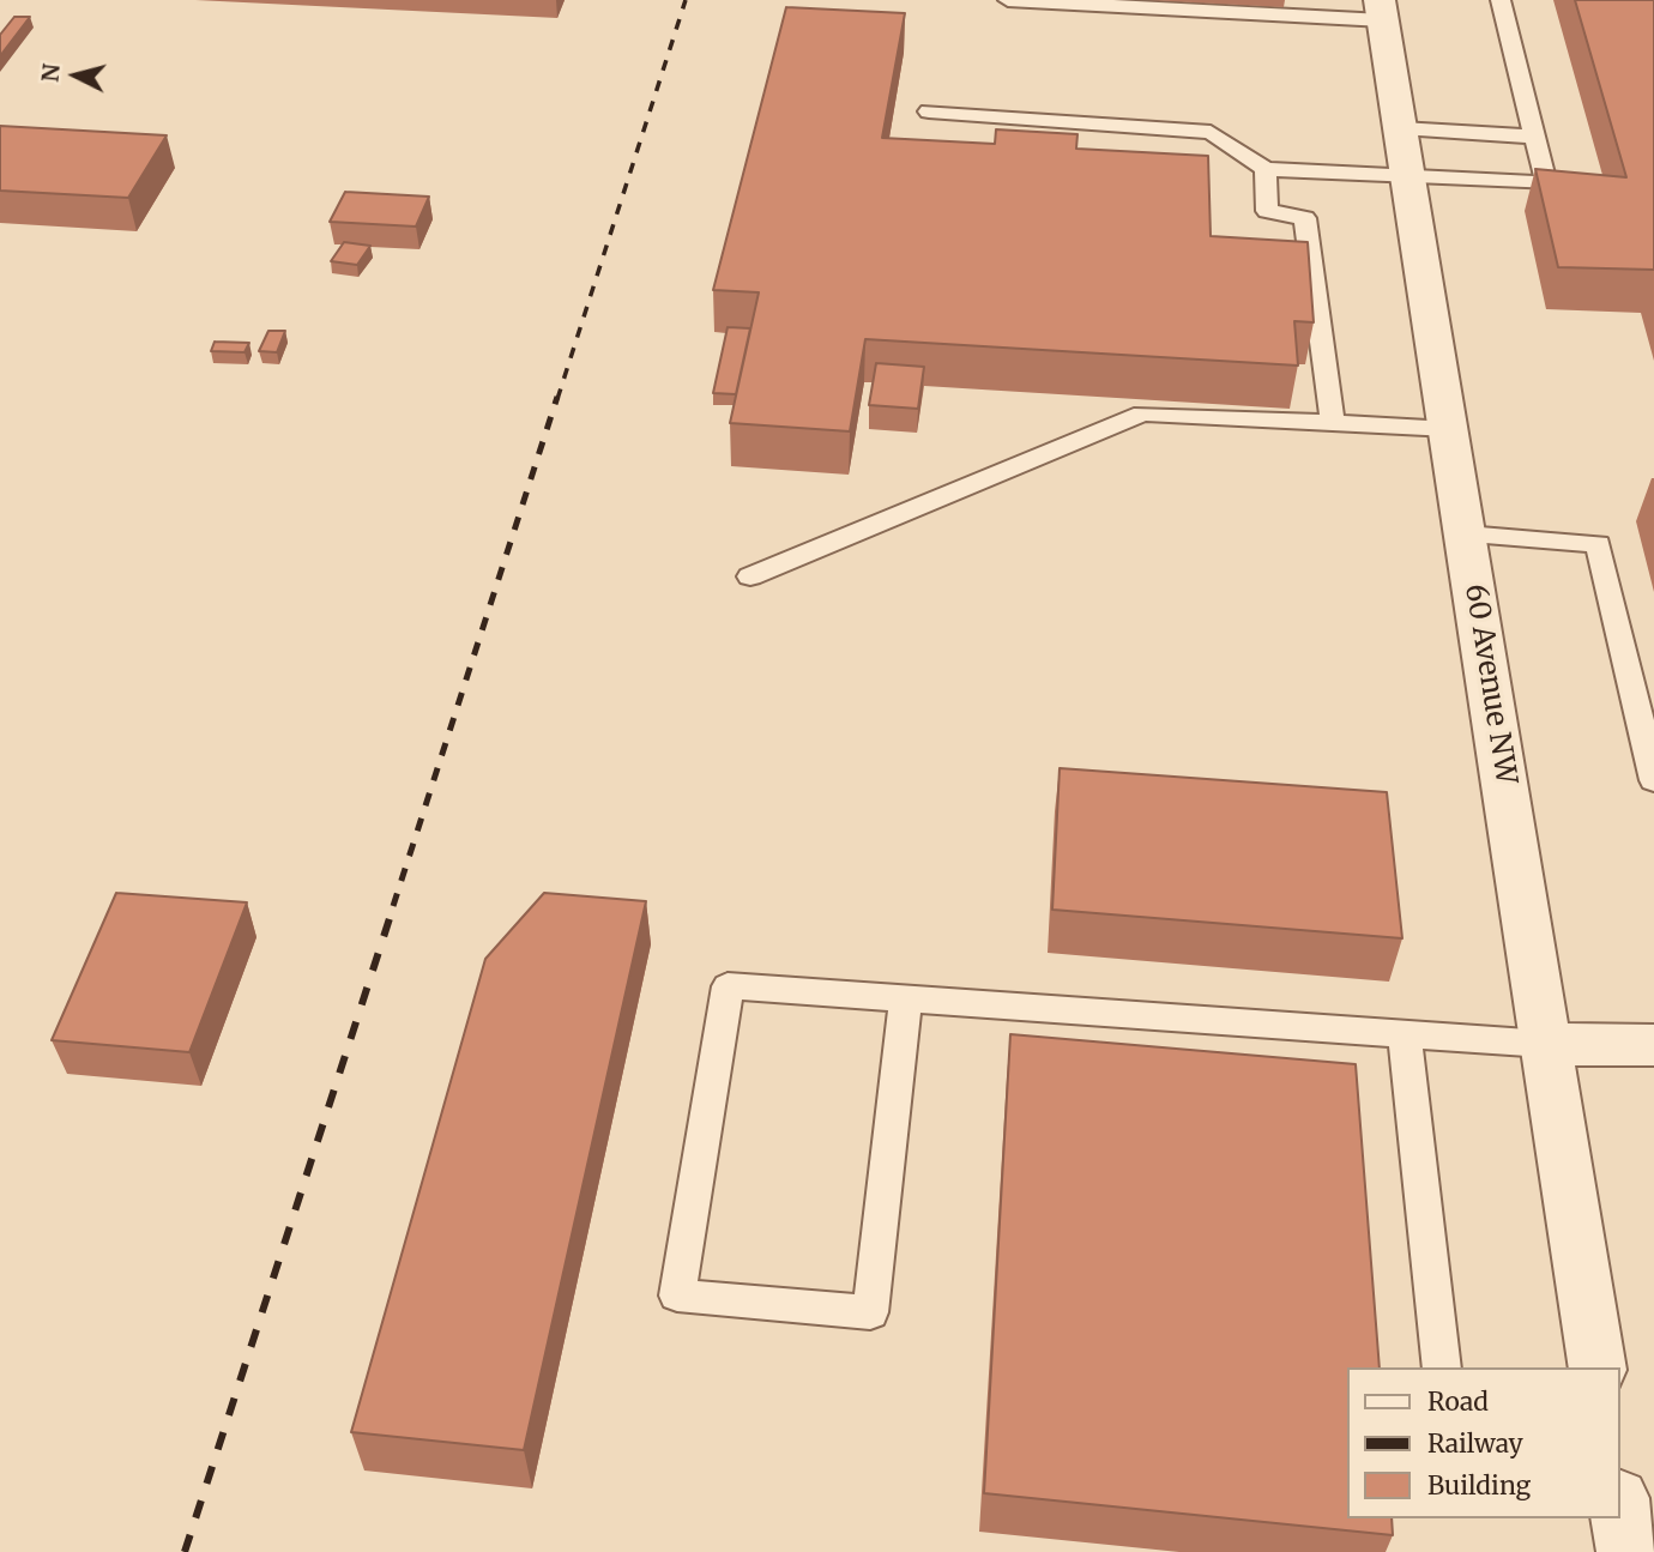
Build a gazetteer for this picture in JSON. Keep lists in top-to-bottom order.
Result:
{
  "streets": {
    "street": ["60 Avenue NW"]
  },
  "legend": ["Road", "Railway", "Building"],
  "north": "left"
}
